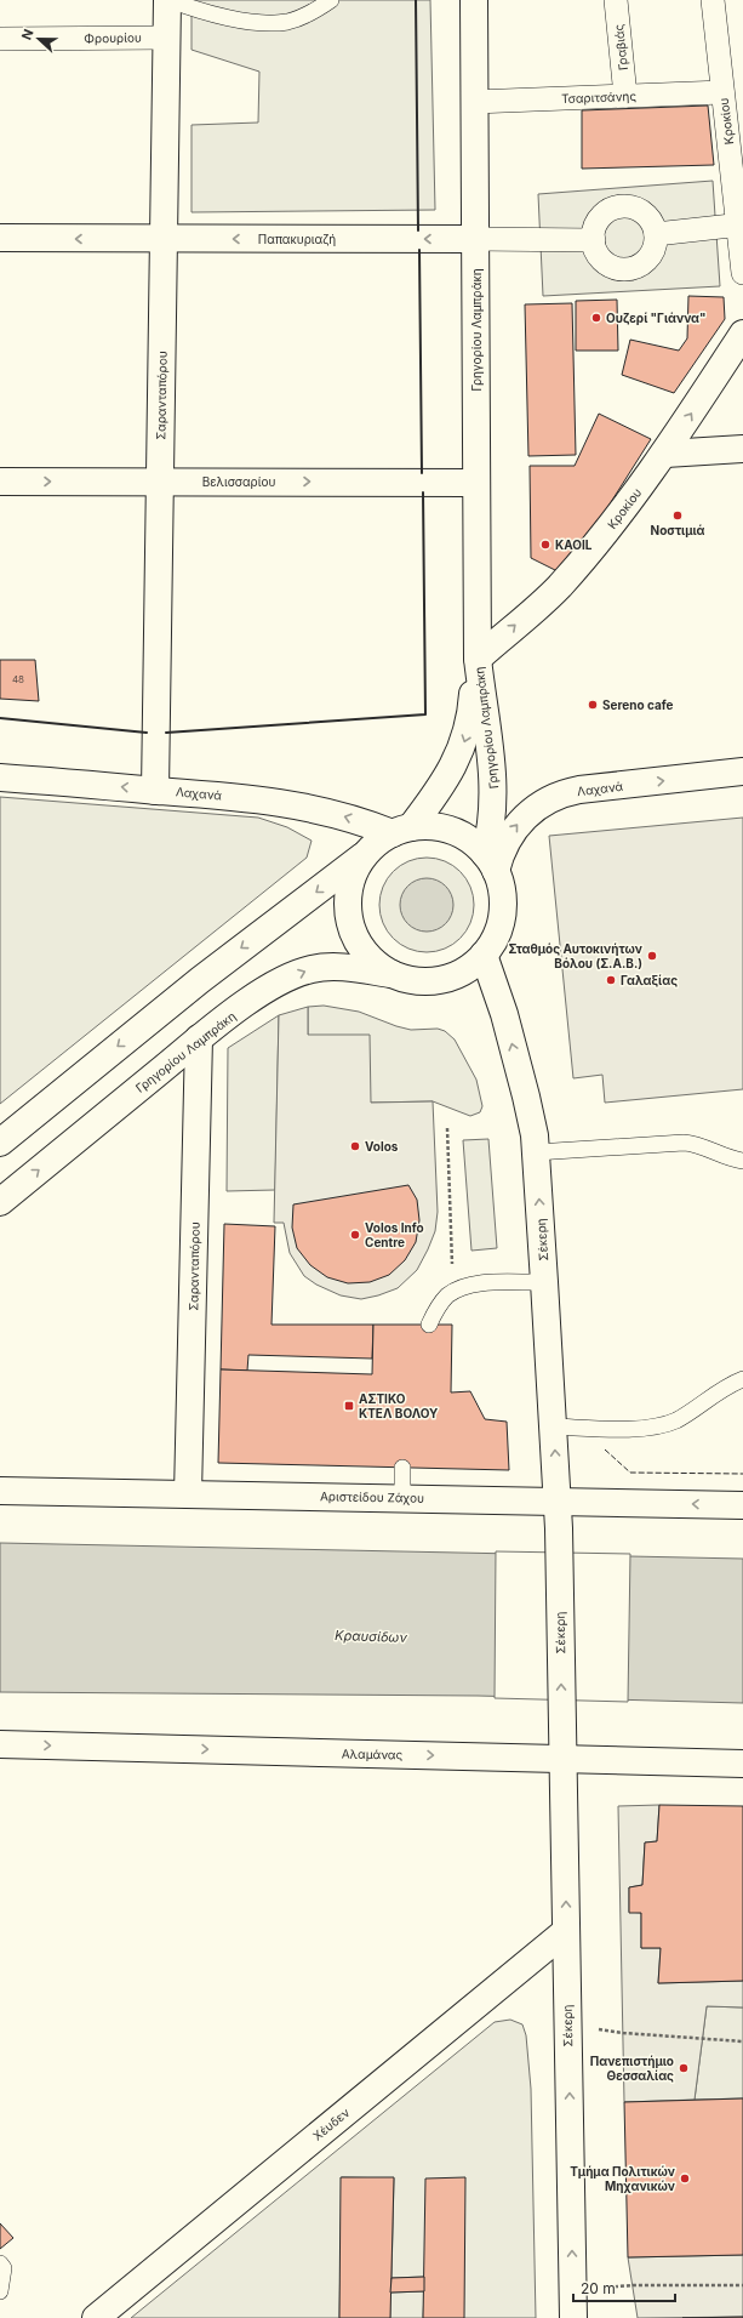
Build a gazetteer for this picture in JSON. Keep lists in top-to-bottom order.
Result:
{
  "streets": {
    "street": [
      "Φρουρίου",
      "Γραβιάς",
      "Τσαριτσάνης",
      "Κροκίου",
      "Παπακυριαζή",
      "Γρηγορίου Λαμπράκη",
      "Σαρανταπόρου",
      "Βελισσαρίου",
      "Λαχανά",
      "Σέκερη",
      "Αριστείδου Ζάχου",
      "Αλαμάνας",
      "Χέυδεν"
    ]
  },
  "crossings": [
    ["Φρουρίου", "Σαρανταπόρου"],
    ["Γραβιάς", "Τσαριτσάνης"],
    ["Τσαριτσάνης", "Κροκίου"],
    ["Τσαριτσάνης", "Γρηγορίου Λαμπράκη"],
    ["Κροκίου", "Γρηγορίου Λαμπράκη"],
    ["Παπακυριαζή", "Γρηγορίου Λαμπράκη"],
    ["Παπακυριαζή", "Σαρανταπόρου"],
    ["Γρηγορίου Λαμπράκη", "Σαρανταπόρου"],
    ["Γρηγορίου Λαμπράκη", "Βελισσαρίου"],
    ["Γρηγορίου Λαμπράκη", "Λαχανά"],
    ["Γρηγορίου Λαμπράκη", "Σέκερη"],
    ["Σαρανταπόρου", "Βελισσαρίου"],
    ["Σαρανταπόρου", "Λαχανά"],
    ["Σαρανταπόρου", "Αριστείδου Ζάχου"],
    ["Λαχανά", "Σέκερη"],
    ["Σέκερη", "Αριστείδου Ζάχου"],
    ["Σέκερη", "Αλαμάνας"],
    ["Σέκερη", "Χέυδεν"]
  ],
  "one_way": [
    "Κροκίου",
    "Παπακυριαζή",
    "Βελισσαρίου",
    "Σέκερη",
    "Αλαμάνας"
  ],
  "water": ["Κραυσίδων"],
  "places": {
    "other": [
      "Ουζερί \"Γιάννα\"",
      "Νοστιμιά",
      "KAOIL",
      "Sereno cafe",
      "Σταθμός Αυτοκινήτων Βόλου (Σ.Α.Β.)",
      "Γαλαξίας",
      "Volos",
      "Volos Info Centre",
      "Πανεπιστήμιο Θεσσαλίας",
      "Τμήμα Πολιτικών Μηχανικών"
    ],
    "transit": ["ΑΣΤΙΚΟ ΚΤΕΛ ΒΟΛΟΥ"]
  },
  "house_numbers": ["48"],
  "scale_bar": "20 m",
  "north": "left"
}
